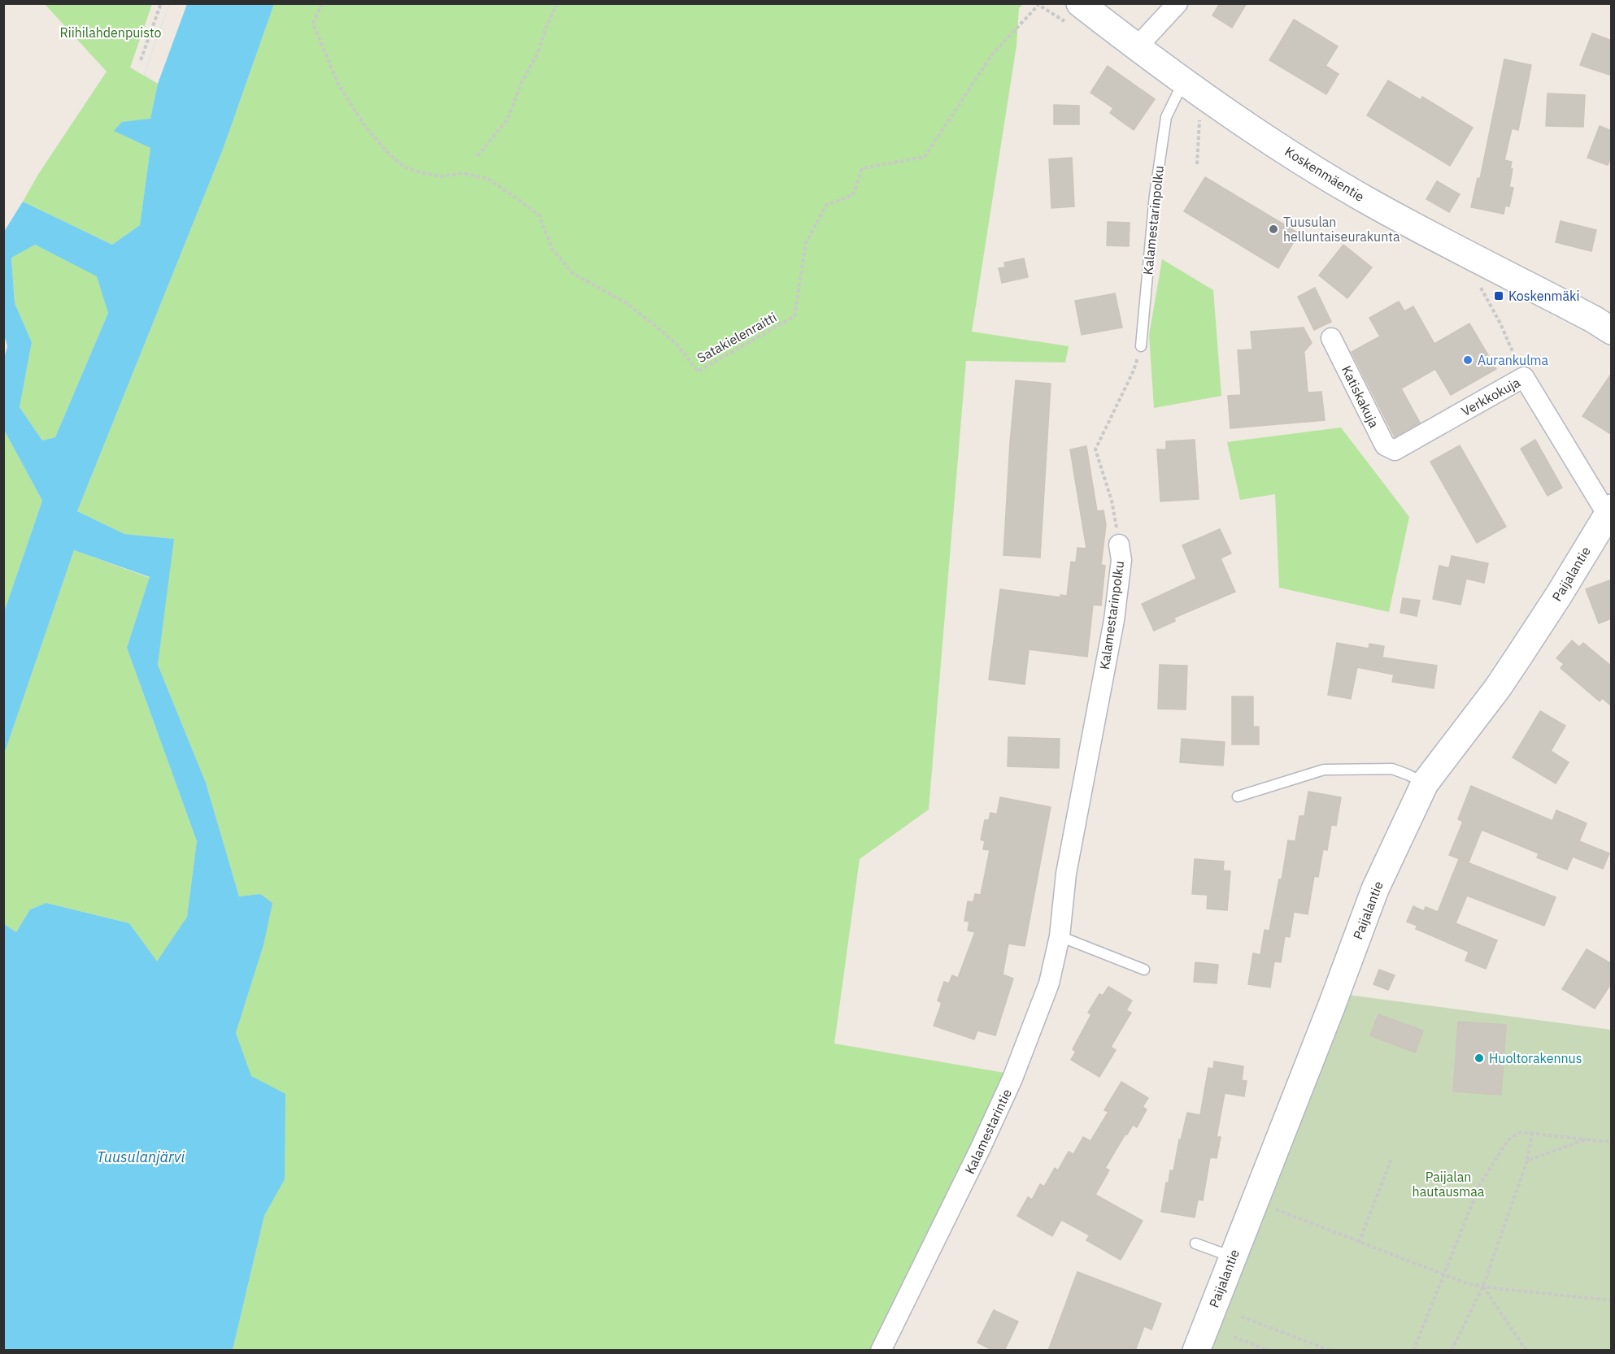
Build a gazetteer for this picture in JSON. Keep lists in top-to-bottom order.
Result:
{
  "streets": {
    "street": [
      "Koskenmäentie",
      "Kalamestarinpolku",
      "Katiskakuja",
      "Verkkokuja",
      "Paijalantie",
      "Kalamestarintie"
    ],
    "path": ["Satakielenraitti"]
  },
  "crossings": [
    ["Koskenmäentie", "Kalamestarinpolku"],
    ["Kalamestarinpolku", "Kalamestarintie"],
    ["Katiskakuja", "Verkkokuja"],
    ["Verkkokuja", "Paijalantie"]
  ],
  "water": ["Tuusulanjärvi"],
  "parks": ["Riihilahdenpuisto", "Paijalan hautausmaa"],
  "places": {
    "other": ["Tuusulan helluntaiseurakunta", "Aurankulma", "Huoltorakennus"],
    "transit": ["Koskenmäki"]
  }
}
